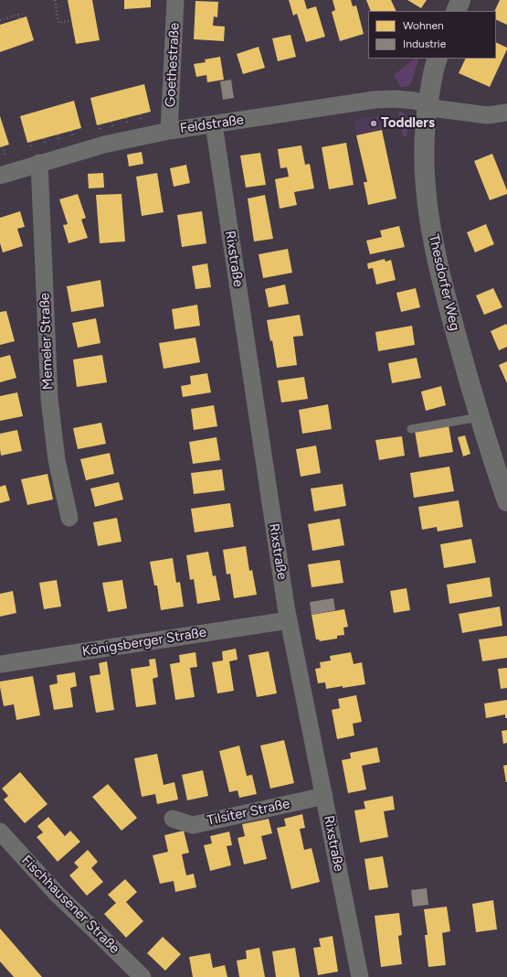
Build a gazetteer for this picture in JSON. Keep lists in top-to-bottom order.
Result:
{
  "streets": {
    "street": [
      "Goethestraße",
      "Feldstraße",
      "Rixstraße",
      "Thesdorfer Weg",
      "Memeler Straße",
      "Königsberger Straße",
      "Tilsiter Straße",
      "Fischhausener Straße"
    ]
  },
  "crossings": [
    ["Goethestraße", "Feldstraße"],
    ["Feldstraße", "Rixstraße"],
    ["Feldstraße", "Thesdorfer Weg"],
    ["Feldstraße", "Memeler Straße"],
    ["Rixstraße", "Königsberger Straße"],
    ["Rixstraße", "Tilsiter Straße"]
  ],
  "places": ["Toddlers"],
  "legend": ["Wohnen", "Industrie"]
}
